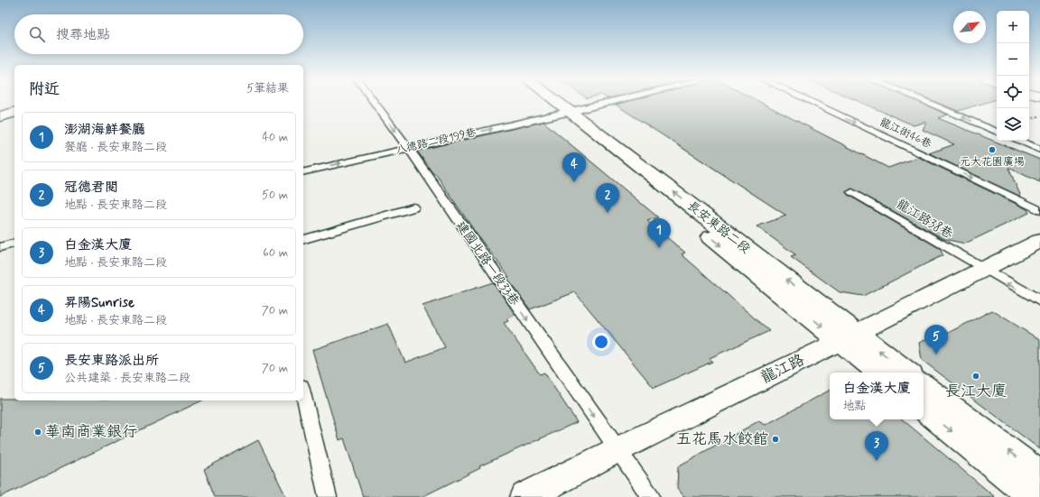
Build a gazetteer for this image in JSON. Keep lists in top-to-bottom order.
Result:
{
  "streets": {
    "street": ["長安東路二段", "龍江路"],
    "lane": [
      "龍江街46巷",
      "八德路二段199巷",
      "龍江路38巷",
      "建國北路一段33巷"
    ]
  },
  "crossings": [
    ["八德路二段199巷", "長安東路二段"],
    ["八德路二段199巷", "建國北路一段33巷"],
    ["龍江路38巷", "龍江路"],
    ["長安東路二段", "龍江路"],
    ["建國北路一段33巷", "龍江路"]
  ],
  "one_way": ["建國北路一段33巷"],
  "places": [
    "元大花園廣場",
    "長江大廈",
    "華南商業銀行",
    "五花馬水餃館"
  ],
  "north": "top right",
  "page": {
    "map_buttons": ["+", "−"],
    "search": "搜尋地點",
    "heading": ["附近", "5筆結果"],
    "list": [
      {
        "mark": "1",
        "name": "澎湖海鮮餐廳",
        "note": "餐廳 · 長安東路二段",
        "value": "40 m"
      },
      {
        "mark": "2",
        "name": "冠德君閱",
        "note": "地點 · 長安東路二段",
        "value": "50 m"
      },
      {
        "mark": "3",
        "name": "白金漢大廈",
        "note": "地點 · 長安東路二段",
        "value": "60 m"
      },
      {
        "mark": "4",
        "name": "昇陽Sunrise",
        "note": "地點 · 長安東路二段",
        "value": "70 m"
      },
      {
        "mark": "5",
        "name": "長安東路派出所",
        "note": "公共建築 · 長安東路二段",
        "value": "70 m"
      }
    ],
    "pins": [
      "4",
      "2",
      "1",
      "5",
      "3"
    ],
    "popup": ["白金漢大廈", "地點"]
  }
}
